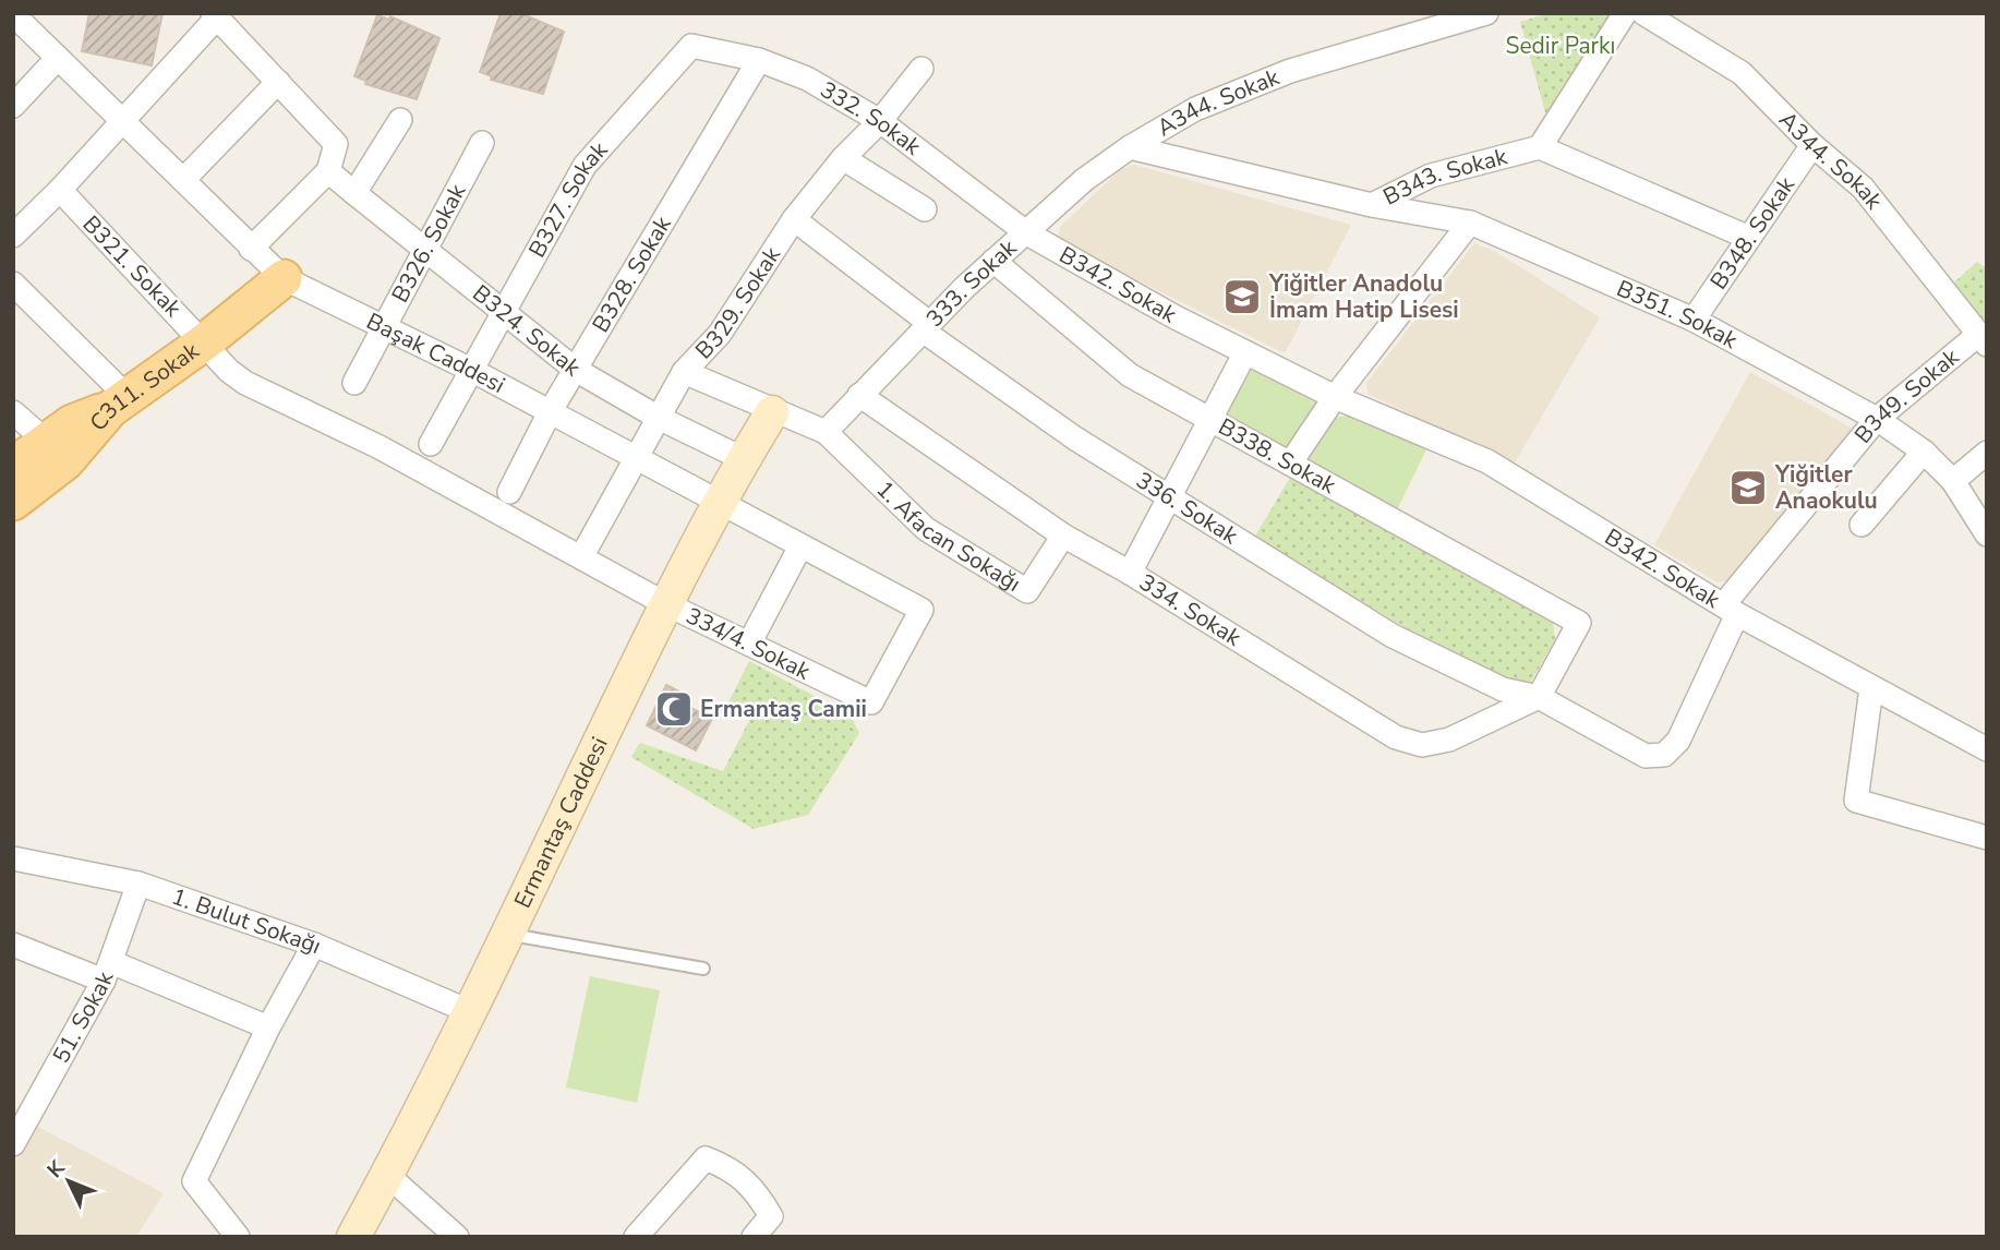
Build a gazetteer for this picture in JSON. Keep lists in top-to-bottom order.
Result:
{
  "streets": {
    "main road": ["C311. Sokak", "Ermantaş Caddesi"],
    "street": [
      "A344. Sokak",
      "332. Sokak",
      "B343. Sokak",
      "B327. Sokak",
      "B348. Sokak",
      "B326. Sokak",
      "B321. Sokak",
      "B328. Sokak",
      "333. Sokak",
      "B342. Sokak",
      "B329. Sokak",
      "B351. Sokak",
      "B324. Sokak",
      "Başak Caddesi",
      "B349. Sokak",
      "B338. Sokak",
      "336. Sokak",
      "1. Afacan Sokağı",
      "334. Sokak",
      "334/4. Sokak",
      "1. Bulut Sokağı",
      "51. Sokak"
    ]
  },
  "crossings": [
    ["A344. Sokak", "B343. Sokak"],
    ["A344. Sokak", "B348. Sokak"],
    ["A344. Sokak", "333. Sokak"],
    ["A344. Sokak", "B349. Sokak"],
    ["332. Sokak", "B327. Sokak"],
    ["332. Sokak", "B328. Sokak"],
    ["332. Sokak", "333. Sokak"],
    ["332. Sokak", "B342. Sokak"],
    ["332. Sokak", "B329. Sokak"],
    ["B343. Sokak", "333. Sokak"],
    ["B343. Sokak", "B351. Sokak"],
    ["B327. Sokak", "B324. Sokak"],
    ["B327. Sokak", "Başak Caddesi"],
    ["B348. Sokak", "B351. Sokak"],
    ["B326. Sokak", "B324. Sokak"],
    ["B326. Sokak", "Başak Caddesi"],
    ["B321. Sokak", "B329. Sokak"],
    ["B321. Sokak", "C311. Sokak"],
    ["B321. Sokak", "334/4. Sokak"],
    ["B328. Sokak", "B324. Sokak"],
    ["B328. Sokak", "Başak Caddesi"],
    ["333. Sokak", "B342. Sokak"],
    ["333. Sokak", "B338. Sokak"],
    ["333. Sokak", "336. Sokak"],
    ["333. Sokak", "1. Afacan Sokağı"],
    ["333. Sokak", "334. Sokak"],
    ["B342. Sokak", "B349. Sokak"],
    ["B329. Sokak", "B324. Sokak"],
    ["B329. Sokak", "Başak Caddesi"],
    ["B329. Sokak", "336. Sokak"],
    ["B329. Sokak", "334/4. Sokak"],
    ["B351. Sokak", "B349. Sokak"],
    ["B324. Sokak", "Ermantaş Caddesi"],
    ["Başak Caddesi", "C311. Sokak"],
    ["Başak Caddesi", "334/4. Sokak"],
    ["Başak Caddesi", "Ermantaş Caddesi"],
    ["B349. Sokak", "336. Sokak"],
    ["B338. Sokak", "336. Sokak"],
    ["B338. Sokak", "334. Sokak"],
    ["336. Sokak", "334. Sokak"],
    ["1. Afacan Sokağı", "334. Sokak"],
    ["334/4. Sokak", "Ermantaş Caddesi"],
    ["Ermantaş Caddesi", "1. Bulut Sokağı"],
    ["1. Bulut Sokağı", "51. Sokak"]
  ],
  "parks": ["Sedir Parkı"],
  "places": {
    "school or university": ["Yiğitler Anadolu İmam Hatip Lisesi", "Yiğitler Anaokulu"],
    "mosque": ["Ermantaş Camii"]
  },
  "north": "top left"
}
